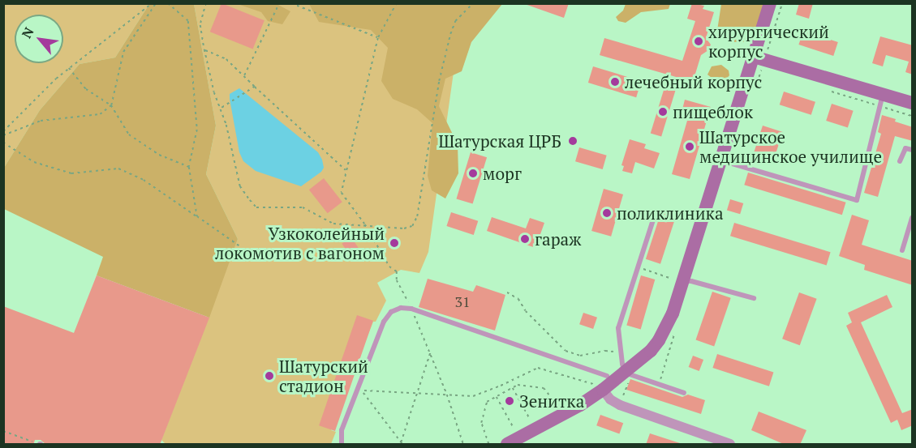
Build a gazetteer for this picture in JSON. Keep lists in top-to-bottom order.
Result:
{
  "places": [
    "хирургический корпус",
    "лечебный корпус",
    "пищеблок",
    "Шатурская ЦРБ",
    "Шатурское медицинское училище",
    "морг",
    "поликлиника",
    "гараж",
    "Узкоколейный локомотив с вагоном",
    "Шатурский стадион",
    "Зенитка"
  ],
  "house_numbers": ["31"],
  "north": "top left"
}
